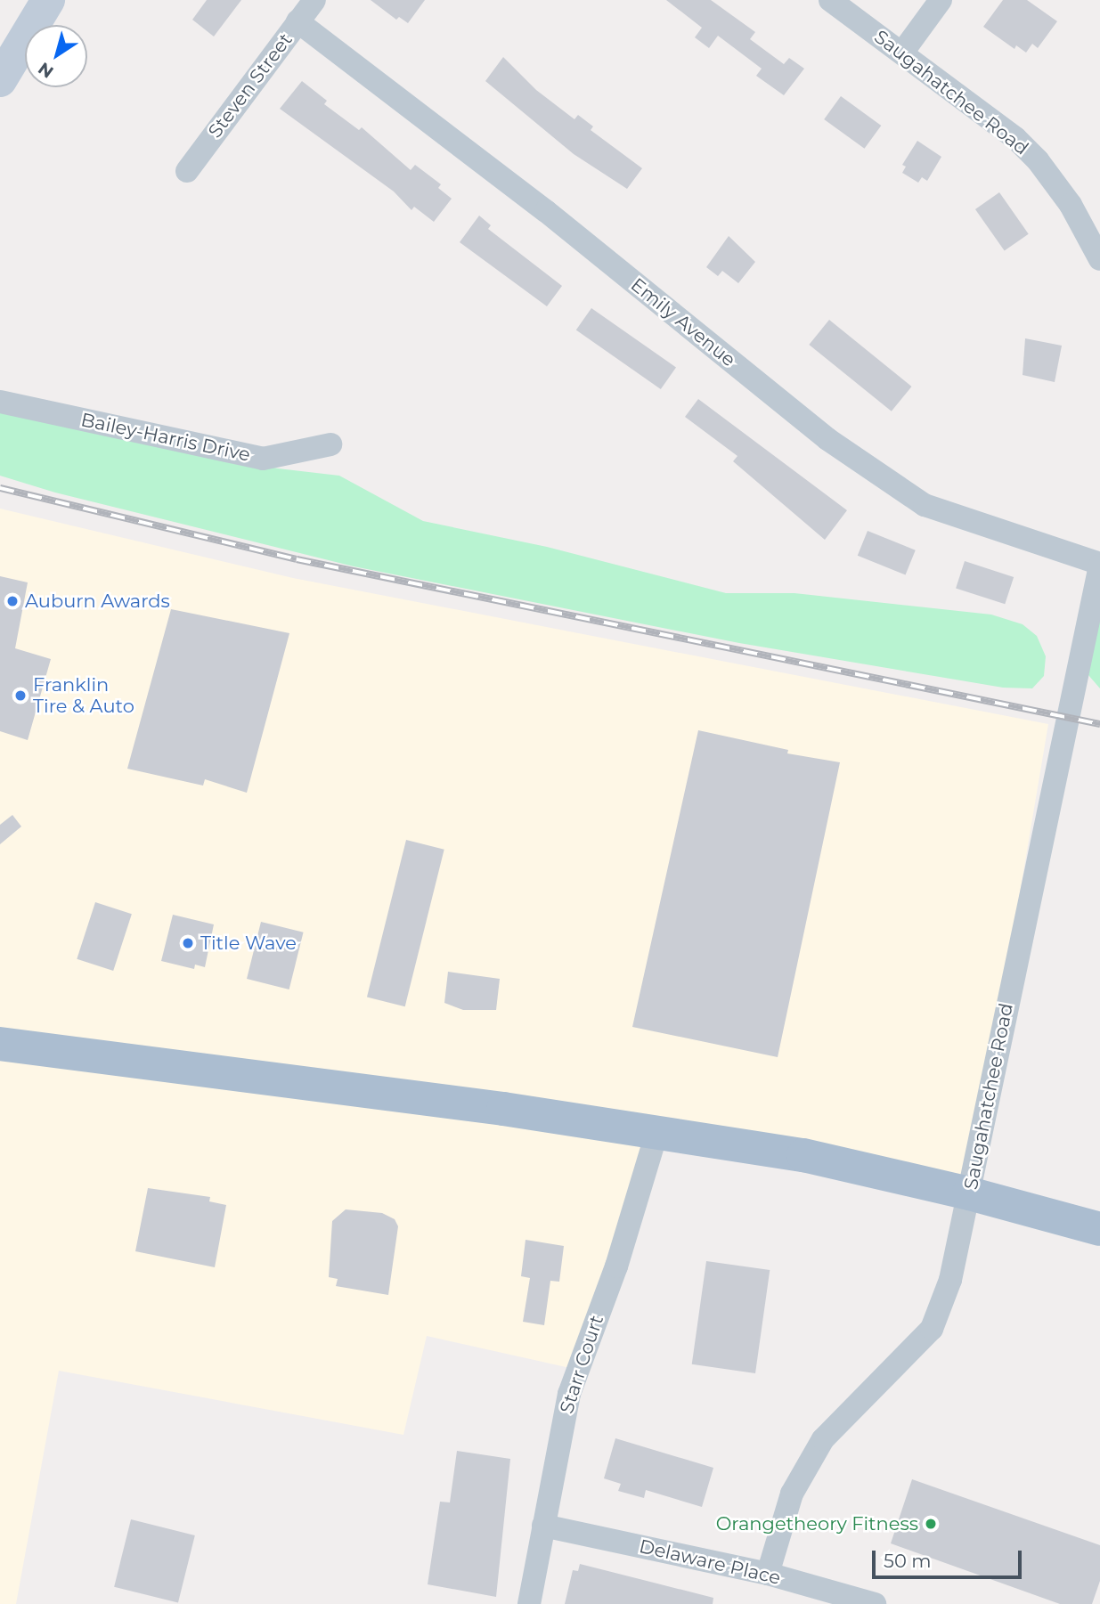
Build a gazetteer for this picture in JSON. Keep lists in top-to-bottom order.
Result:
{
  "streets": {
    "street": [
      "Steven Street",
      "Saugahatchee Road",
      "Emily Avenue",
      "Bailey-Harris Drive",
      "Starr Court",
      "Delaware Place"
    ]
  },
  "crossings": [
    ["Steven Street", "Emily Avenue"],
    ["Saugahatchee Road", "Emily Avenue"],
    ["Saugahatchee Road", "Delaware Place"],
    ["Starr Court", "Delaware Place"]
  ],
  "places": [
    "Auburn Awards",
    "Franklin Tire & Auto",
    "Title Wave",
    "Orangetheory Fitness"
  ],
  "scale_bar": "50 m",
  "north": "bottom left"
}
